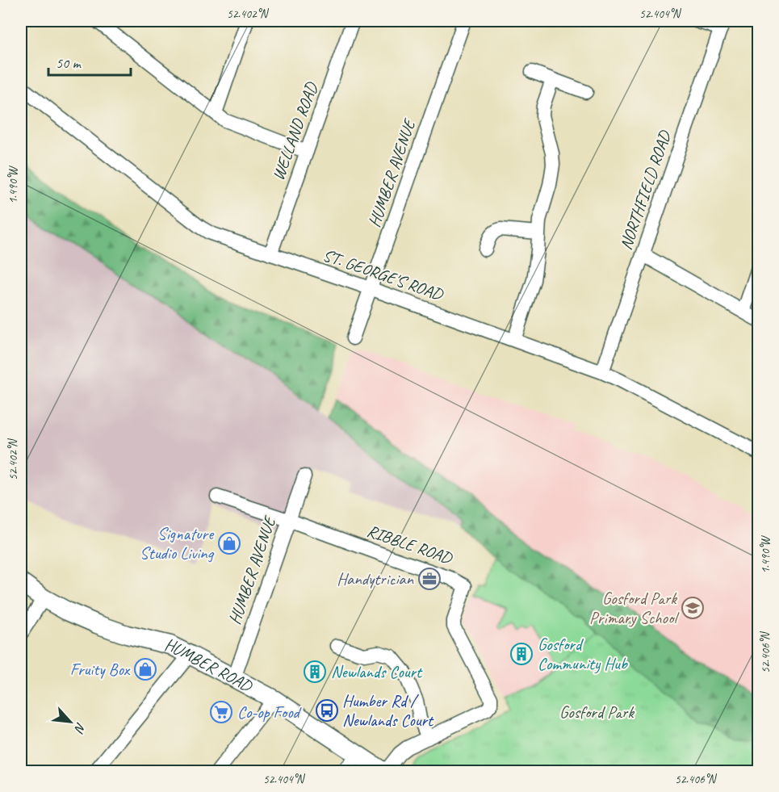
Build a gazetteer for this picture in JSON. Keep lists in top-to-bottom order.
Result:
{
  "streets": {
    "main road": ["HUMBER ROAD"],
    "street": [
      "WELLAND ROAD",
      "HUMBER AVENUE",
      "NORTHFIELD ROAD",
      "ST. GEORGE'S ROAD",
      "RIBBLE ROAD"
    ]
  },
  "crossings": [
    ["WELLAND ROAD", "ST. GEORGE'S ROAD"],
    ["HUMBER AVENUE", "ST. GEORGE'S ROAD"],
    ["HUMBER AVENUE", "RIBBLE ROAD"],
    ["HUMBER AVENUE", "HUMBER ROAD"],
    ["NORTHFIELD ROAD", "ST. GEORGE'S ROAD"],
    ["RIBBLE ROAD", "HUMBER ROAD"]
  ],
  "parks": ["Gosford Park"],
  "places": {
    "shop": ["Signature Studio Living", "Fruity Box"],
    "office": ["Handytrician"],
    "school or university": ["Gosford Park Primary School"],
    "building": ["Gosford Community Hub", "Newlands Court"],
    "bus stop": ["Humber Rd / Newlands Court"],
    "supermarket": ["Co-op Food"]
  },
  "scale_bar": "50 m",
  "north": "bottom right",
  "coordinates": [
    "52.402°N",
    "52.404°N",
    "1.490°W",
    "52.406°N"
  ]
}
